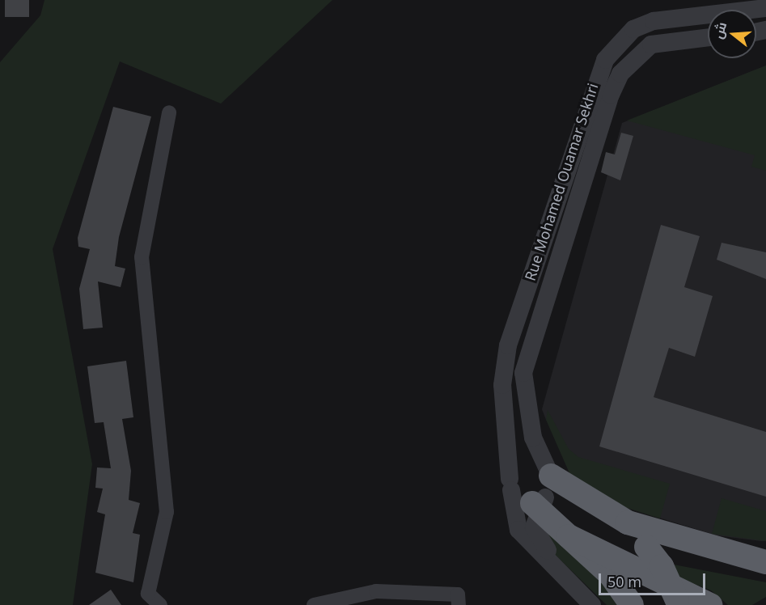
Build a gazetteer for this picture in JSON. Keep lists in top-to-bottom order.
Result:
{
  "streets": {
    "street": ["Rue Mohamed Ouamar Sekhri"]
  },
  "scale_bar": "50 m",
  "north": "left"
}
